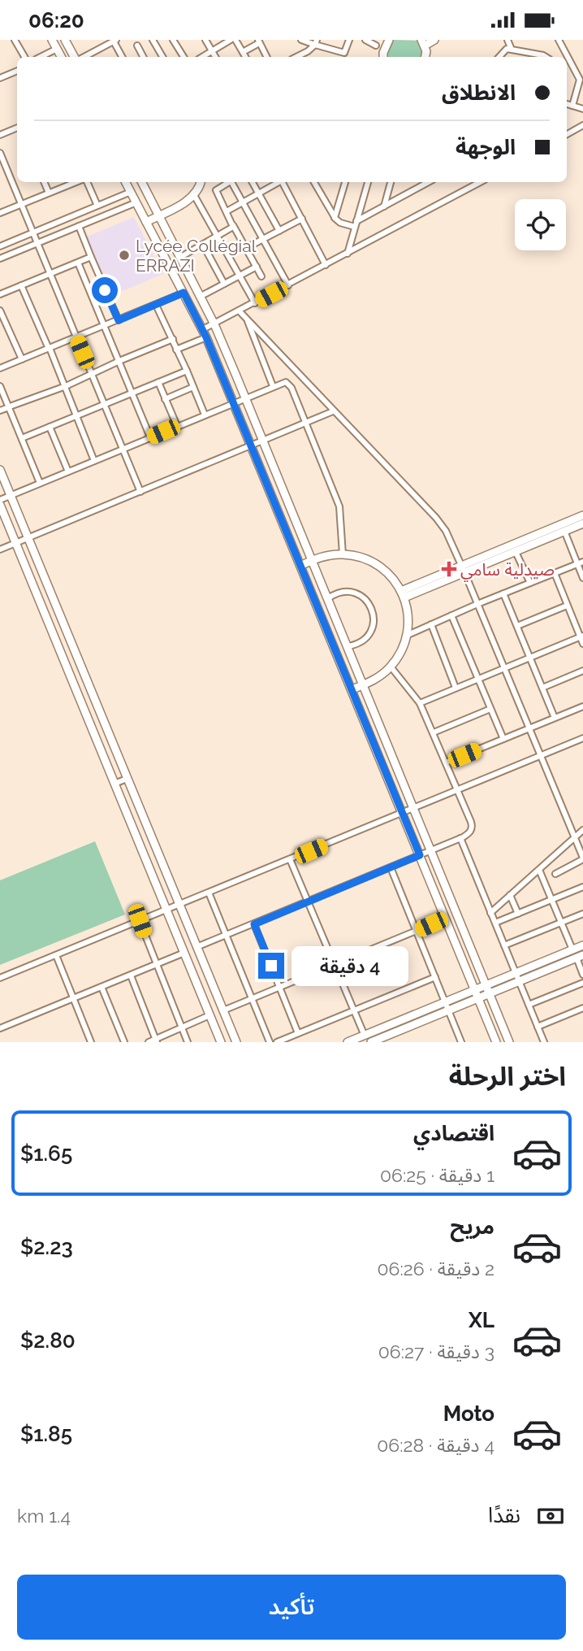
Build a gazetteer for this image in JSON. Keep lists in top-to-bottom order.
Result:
{
  "places": {
    "other": ["Lycée Collégial ERRAZI"],
    "health": ["صيدلية سامي"]
  },
  "page": {
    "status": "06:20",
    "banner": ["الانطلاق", "الوجهة"],
    "bubble": "4 دقيقة",
    "heading": "اختر الرحلة",
    "list": [
      {
        "name": "اقتصادي",
        "note": "1 دقيقة · 06:25",
        "value": "$1.65"
      },
      {
        "name": "مريح",
        "note": "2 دقيقة · 06:26",
        "value": "$2.23"
      },
      {
        "name": "XL",
        "note": "3 دقيقة · 06:27",
        "value": "$2.80"
      },
      {
        "name": "Moto",
        "note": "4 دقيقة · 06:28",
        "value": "$1.85"
      }
    ],
    "pay": ["نقدًا", "1.4 km"],
    "buttons": "تأكيد"
  }
}
